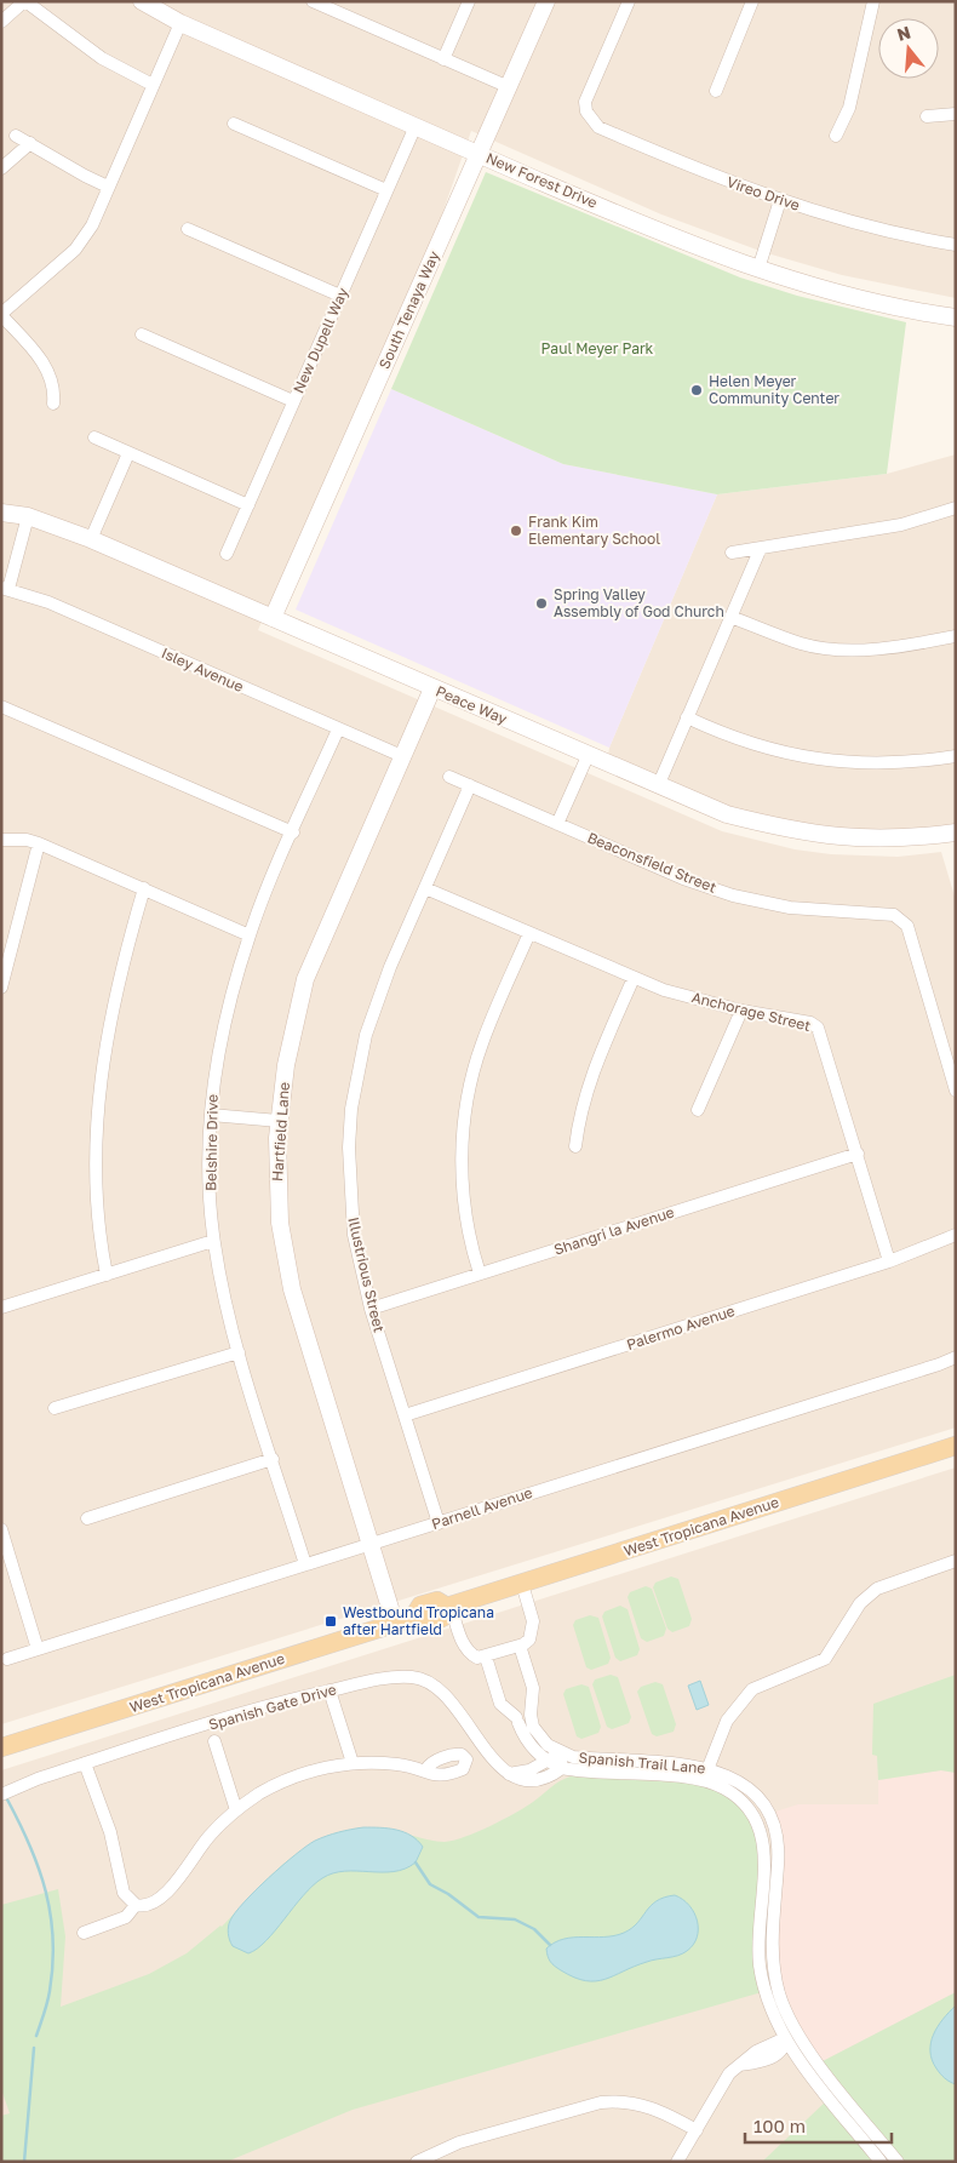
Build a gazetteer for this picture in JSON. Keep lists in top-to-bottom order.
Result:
{
  "streets": {
    "main road": ["West Tropicana Avenue"],
    "street": [
      "New Forest Drive",
      "Vireo Drive",
      "South Tenaya Way",
      "New Dupell Way",
      "Isley Avenue",
      "Peace Way",
      "Beaconsfield Street",
      "Anchorage Street",
      "Hartfield Lane",
      "Belshire Drive",
      "Shangri la Avenue",
      "Illustrious Street",
      "Palermo Avenue",
      "Parnell Avenue",
      "Spanish Gate Drive",
      "Spanish Trail Lane"
    ]
  },
  "crossings": [
    ["New Forest Drive", "South Tenaya Way"],
    ["New Forest Drive", "New Dupell Way"],
    ["South Tenaya Way", "Peace Way"],
    ["Isley Avenue", "Hartfield Lane"],
    ["Isley Avenue", "Belshire Drive"],
    ["Peace Way", "Hartfield Lane"],
    ["Beaconsfield Street", "Illustrious Street"],
    ["Anchorage Street", "Shangri la Avenue"],
    ["Anchorage Street", "Illustrious Street"],
    ["Anchorage Street", "Palermo Avenue"],
    ["Hartfield Lane", "Parnell Avenue"],
    ["Hartfield Lane", "West Tropicana Avenue"],
    ["Belshire Drive", "Parnell Avenue"],
    ["Shangri la Avenue", "Illustrious Street"],
    ["Illustrious Street", "Palermo Avenue"],
    ["Illustrious Street", "Parnell Avenue"]
  ],
  "parks": ["Paul Meyer Park"],
  "places": {
    "other": ["Helen Meyer Community Center", "Frank Kim Elementary School", "Spring Valley Assembly of God Church"],
    "transit": ["Westbound Tropicana after Hartfield"]
  },
  "scale_bar": "100 m",
  "north": "top"
}
